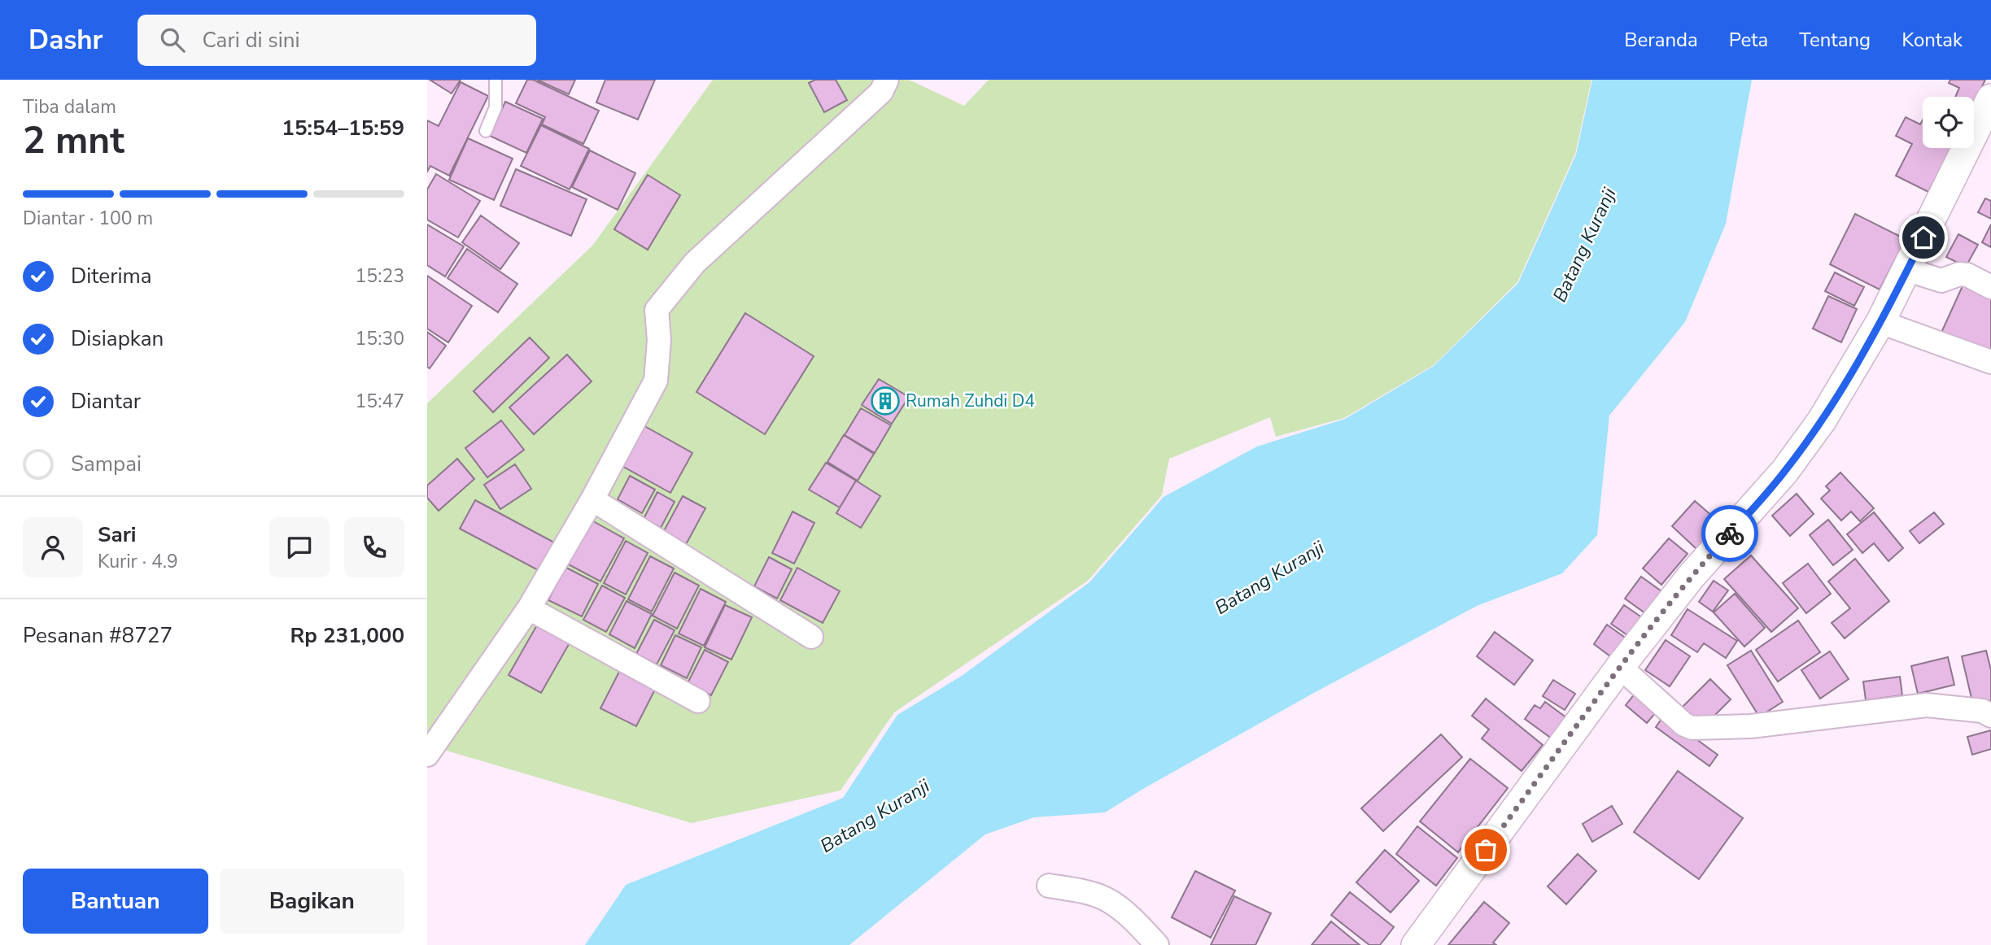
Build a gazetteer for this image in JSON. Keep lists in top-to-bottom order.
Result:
{
  "water": ["Batang Kuranji"],
  "places": {
    "building": ["Rumah Zuhdi D4"]
  },
  "page": {
    "header": "Dashr",
    "search": "Cari di sini",
    "nav": [
      "Beranda",
      "Peta",
      "Tentang",
      "Kontak"
    ],
    "heading": ["2 mnt", "Tiba dalam", "15:54–15:59"],
    "panel": [
      "Sari",
      "Kurir · 4.9",
      "Pesanan #8727",
      "Rp 231,000"
    ],
    "bar": "Diantar · 100 m",
    "list": [
      ["Diterima", "15:23"],
      ["Disiapkan", "15:30"],
      ["Diantar", "15:47"],
      "Sampai"
    ],
    "buttons": ["Bantuan", "Bagikan"]
  }
}
